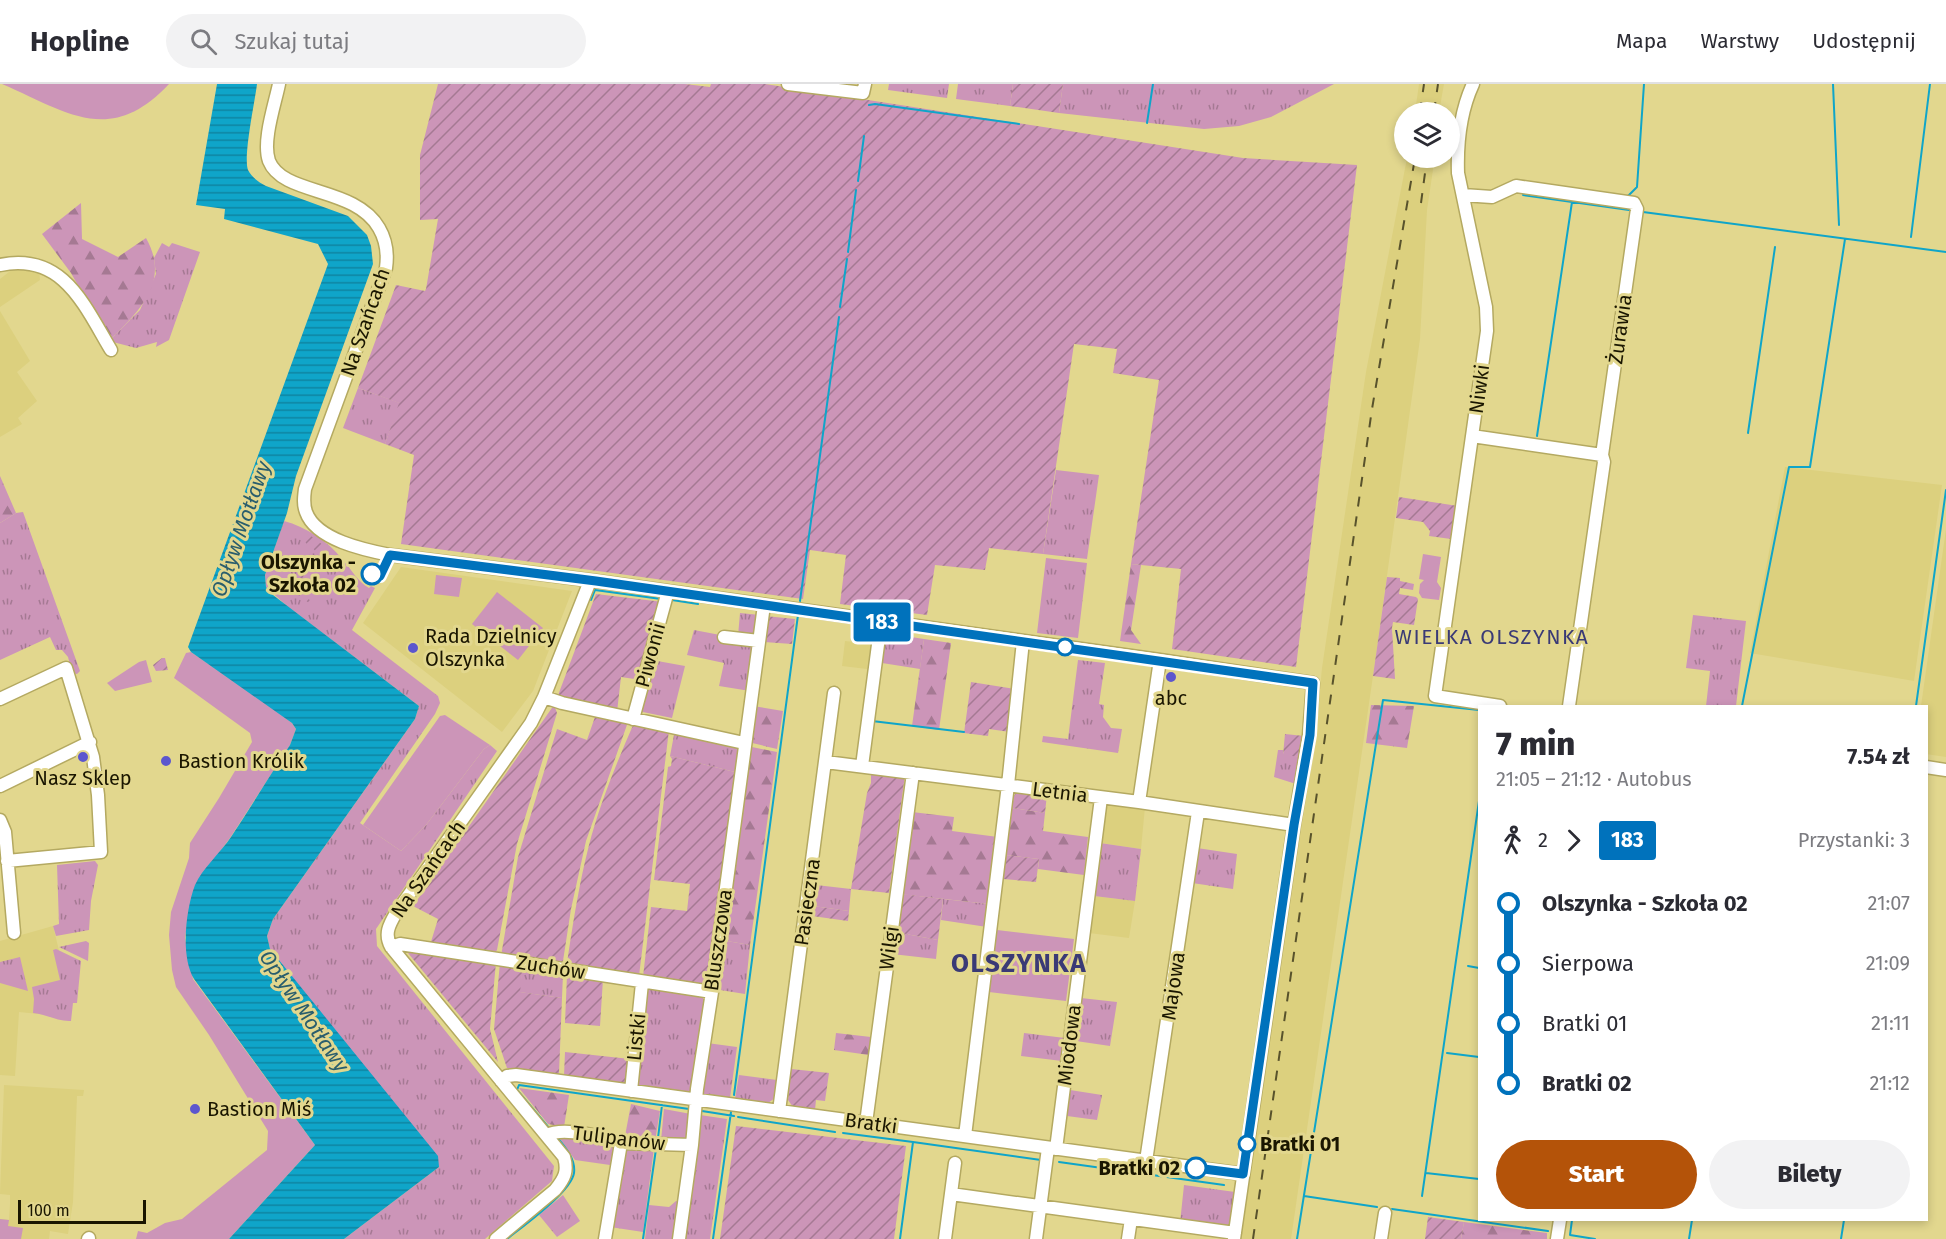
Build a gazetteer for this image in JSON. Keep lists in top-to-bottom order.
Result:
{
  "streets": {
    "street": [
      "Na Szańcach",
      "Żurawia",
      "Niwki",
      "Piwonii",
      "Letnia",
      "Pasieczna",
      "Bluszczowa",
      "Wilgi",
      "Zuchów",
      "Majowa",
      "Listki",
      "Miodowa",
      "Bratki",
      "Tulipanów"
    ]
  },
  "crossings": [
    ["Na Szańcach", "Zuchów"],
    ["Żurawia", "Niwki"],
    ["Letnia", "Pasieczna"],
    ["Letnia", "Wilgi"],
    ["Letnia", "Majowa"],
    ["Letnia", "Miodowa"],
    ["Pasieczna", "Bratki"],
    ["Bluszczowa", "Zuchów"],
    ["Bluszczowa", "Bratki"],
    ["Bluszczowa", "Tulipanów"],
    ["Wilgi", "Bratki"],
    ["Zuchów", "Listki"],
    ["Majowa", "Bratki"],
    ["Listki", "Bratki"],
    ["Miodowa", "Bratki"]
  ],
  "districts": ["WIELKA OLSZYNKA", "OLSZYNKA"],
  "water": ["Opływ Motławy"],
  "places": [
    "Olszynka - Szkoła 02",
    "Rada Dzielnicy Olszynka",
    "abc",
    "Nasz Sklep",
    "Bastion Królik",
    "Bastion Miś",
    "Bratki 01",
    "Bratki 02"
  ],
  "lines": ["bus line 183"],
  "scale_bar": "100 m",
  "page": {
    "header": "Hopline",
    "search": "Szukaj tutaj",
    "nav": ["Mapa", "Warstwy", "Udostępnij"],
    "on_map": "183",
    "heading": ["7 min", "21:05 – 21:12 · Autobus", "7.54 zł"],
    "legs": ["2", "183", "Przystanki: 3"],
    "list": [
      {
        "name": "Olszynka - Szkoła 02",
        "value": "21:07"
      },
      {
        "name": "Sierpowa",
        "value": "21:09"
      },
      {
        "name": "Bratki 01",
        "value": "21:11"
      },
      {
        "name": "Bratki 02",
        "value": "21:12"
      }
    ],
    "buttons": ["Start", "Bilety"],
    "scale": "100 m"
  }
}
